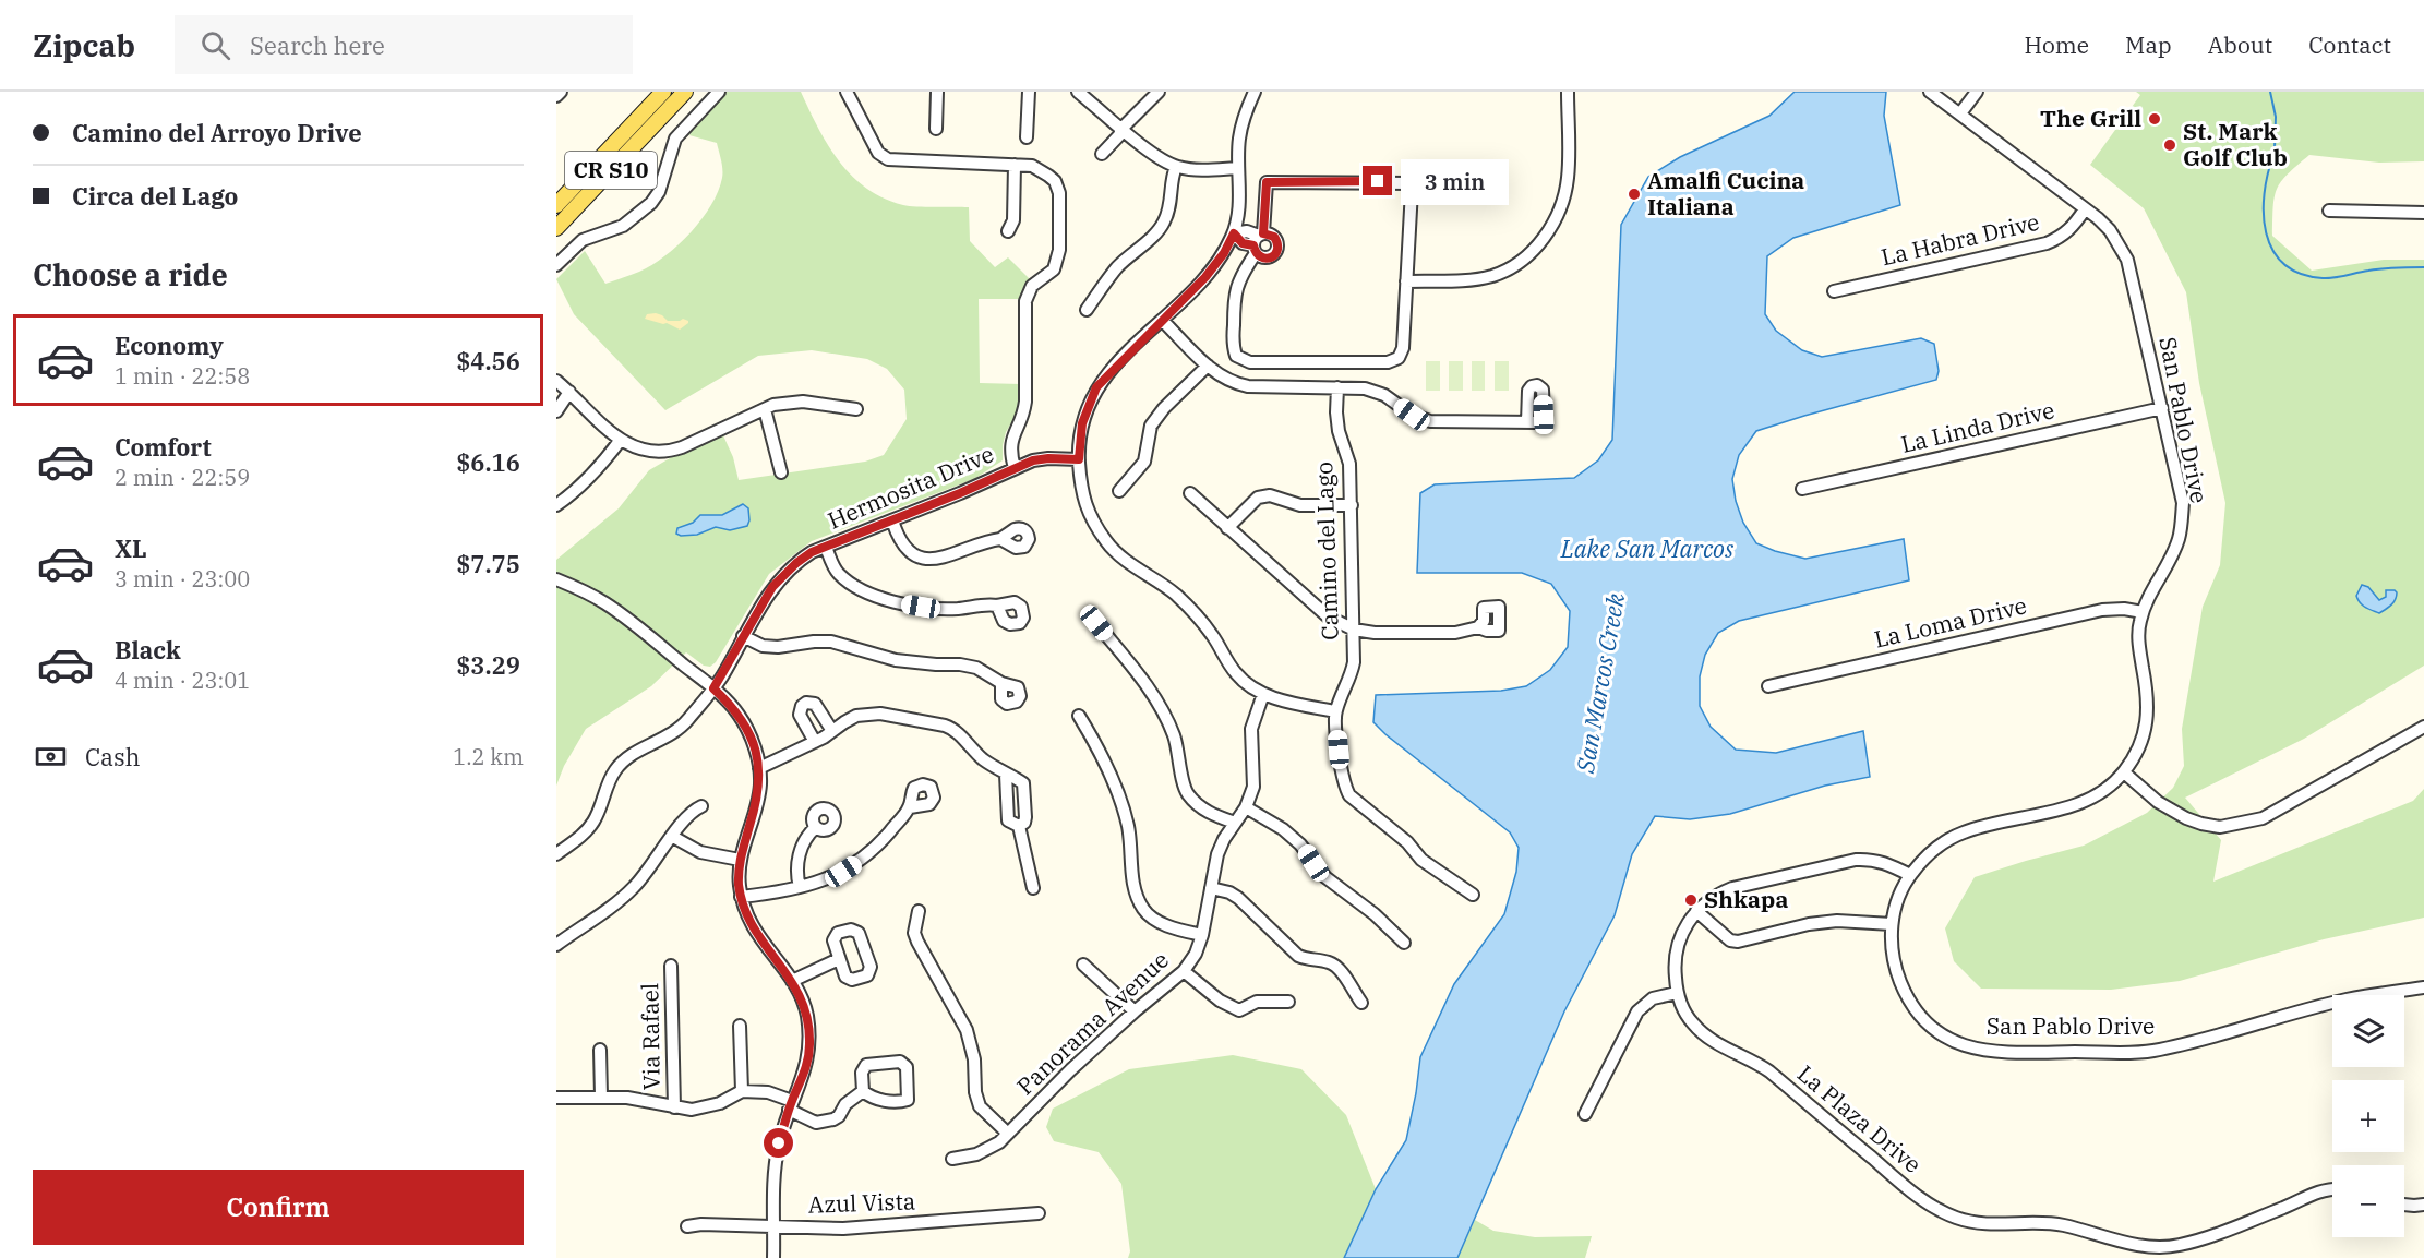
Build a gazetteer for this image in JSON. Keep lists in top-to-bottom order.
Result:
{
  "streets": {
    "main road": ["CR S10"],
    "street": [
      "La Habra Drive",
      "San Pablo Drive",
      "La Linda Drive",
      "Hermosita Drive",
      "Camino del Lago",
      "La Loma Drive",
      "Panorama Avenue",
      "Via Rafael",
      "La Plaza Drive",
      "Azul Vista"
    ]
  },
  "crossings": [
    ["La Habra Drive", "San Pablo Drive"],
    ["San Pablo Drive", "La Linda Drive"],
    ["San Pablo Drive", "La Loma Drive"],
    ["San Pablo Drive", "La Plaza Drive"]
  ],
  "water": ["Lake San Marcos", "San Marcos Creek"],
  "places": [
    "The Grill",
    "St. Mark Golf Club",
    "Amalfi Cucina Italiana",
    "Shkapa"
  ],
  "page": {
    "header": "Zipcab",
    "search": "Search here",
    "nav": [
      "Home",
      "Map",
      "About",
      "Contact"
    ],
    "banner": ["Camino del Arroyo Drive", "Circa del Lago"],
    "bubble": "3 min",
    "heading": "Choose a ride",
    "list": [
      {
        "name": "Economy",
        "note": "1 min · 22:58",
        "value": "$4.56"
      },
      {
        "name": "Comfort",
        "note": "2 min · 22:59",
        "value": "$6.16"
      },
      {
        "name": "XL",
        "note": "3 min · 23:00",
        "value": "$7.75"
      },
      {
        "name": "Black",
        "note": "4 min · 23:01",
        "value": "$3.29"
      }
    ],
    "pay": ["Cash", "1.2 km"],
    "map_buttons": ["+", "−"],
    "buttons": "Confirm"
  }
}
